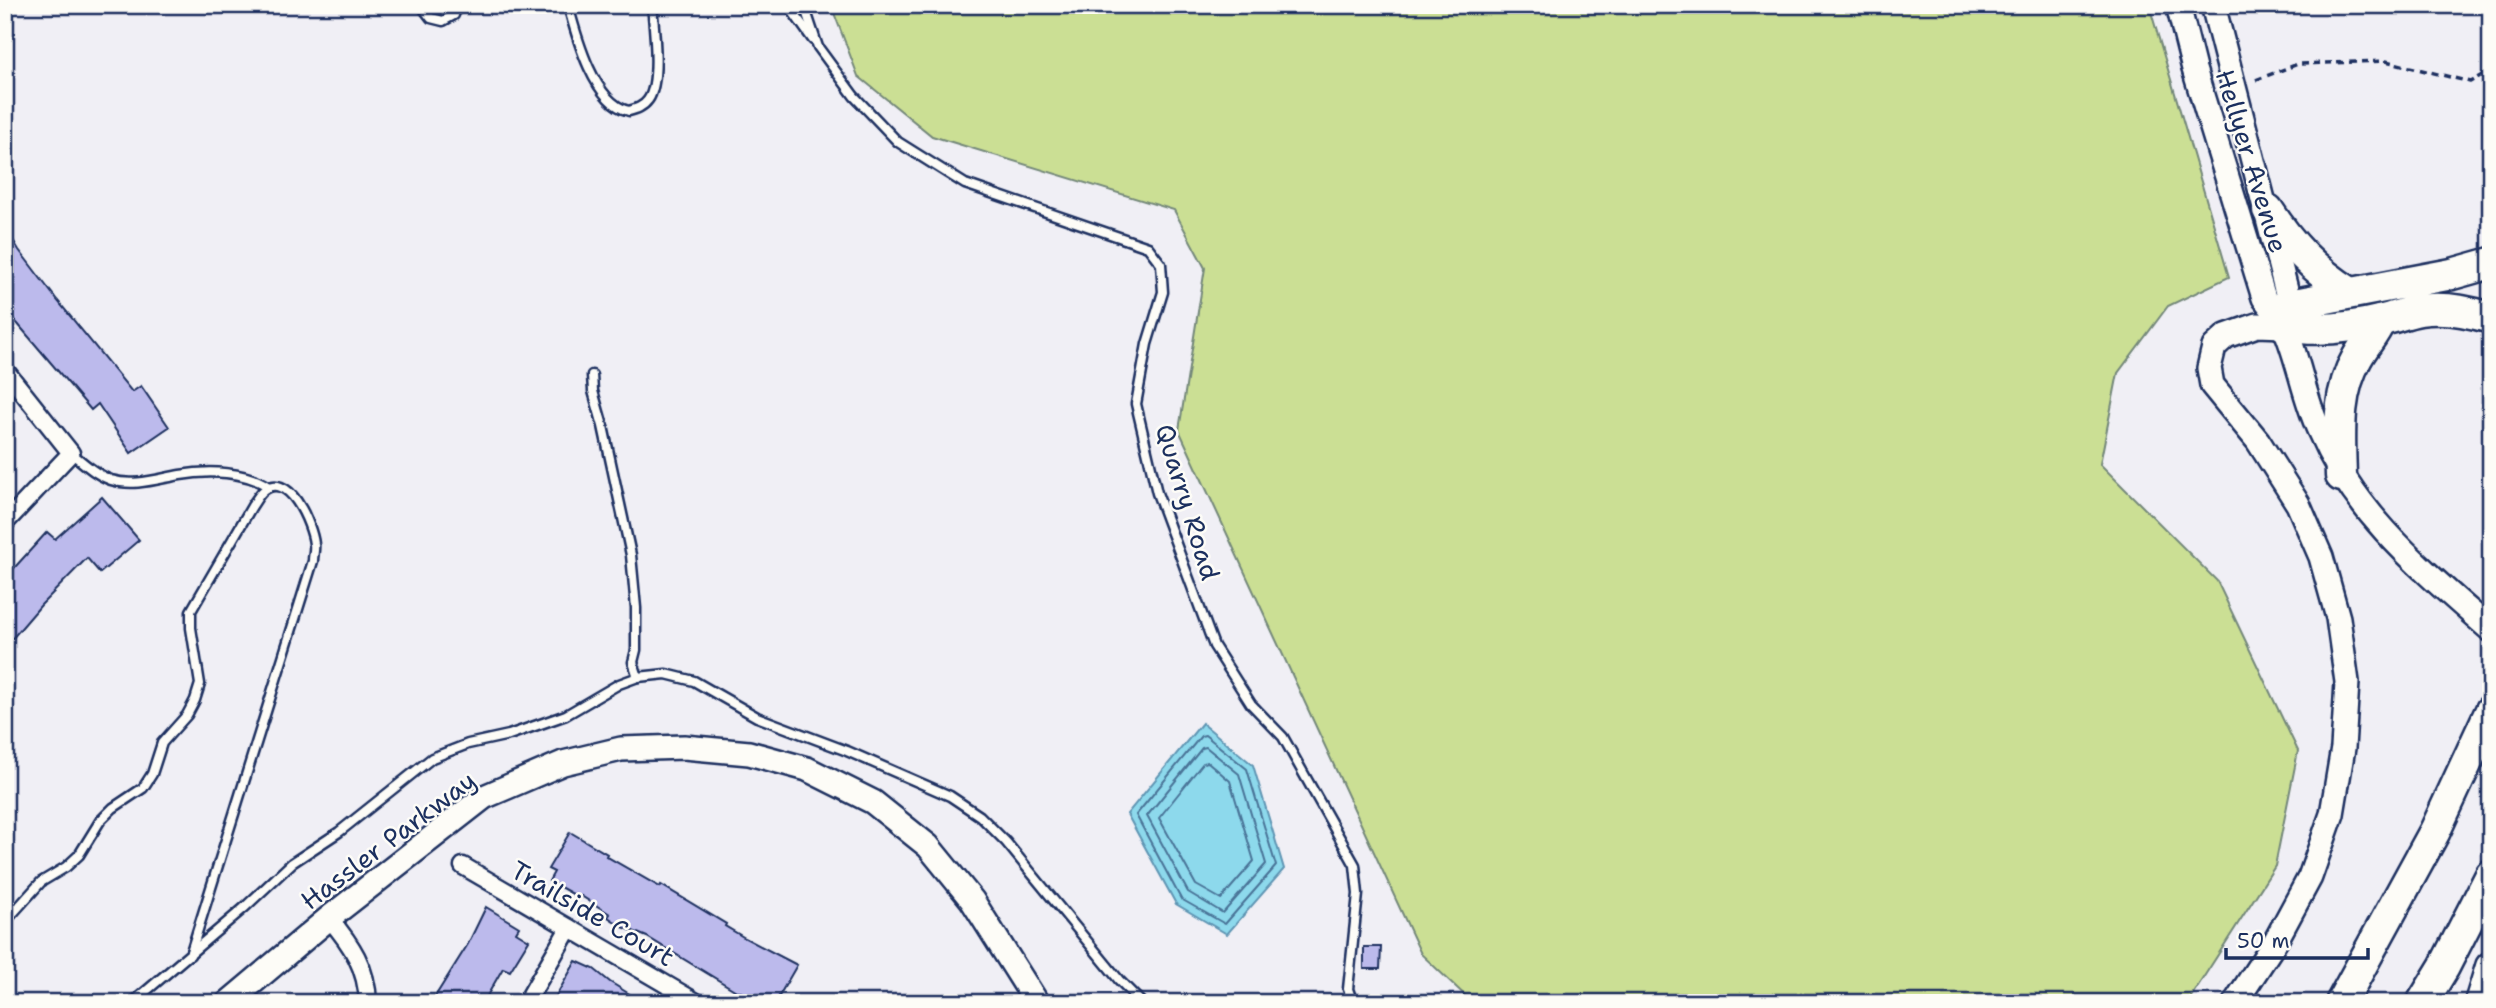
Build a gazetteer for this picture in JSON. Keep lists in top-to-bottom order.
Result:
{
  "streets": {
    "street": ["Hellyer Avenue", "Hassler Parkway", "Trailside Court"],
    "lane": ["Quarry Road"]
  },
  "scale_bar": "50 m"
}
